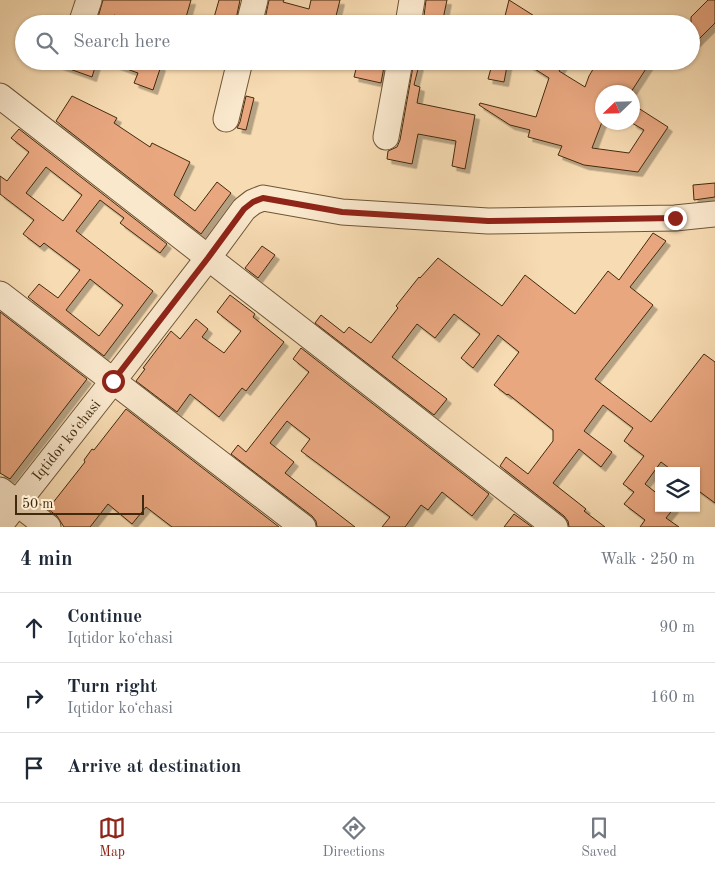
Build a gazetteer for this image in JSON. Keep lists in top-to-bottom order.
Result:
{
  "streets": {
    "street": ["Iqtidor koʻchasi"]
  },
  "scale_bar": "50 m",
  "north": "bottom left",
  "page": {
    "search": "Search here",
    "scale": "50 m",
    "heading": ["4 min", "Walk · 250 m"],
    "list": [
      ["Continue", "Iqtidor koʻchasi", "90 m"],
      ["Turn right", "Iqtidor koʻchasi", "160 m"],
      "Arrive at destination"
    ],
    "nav": ["Map", "Directions", "Saved"]
  }
}
